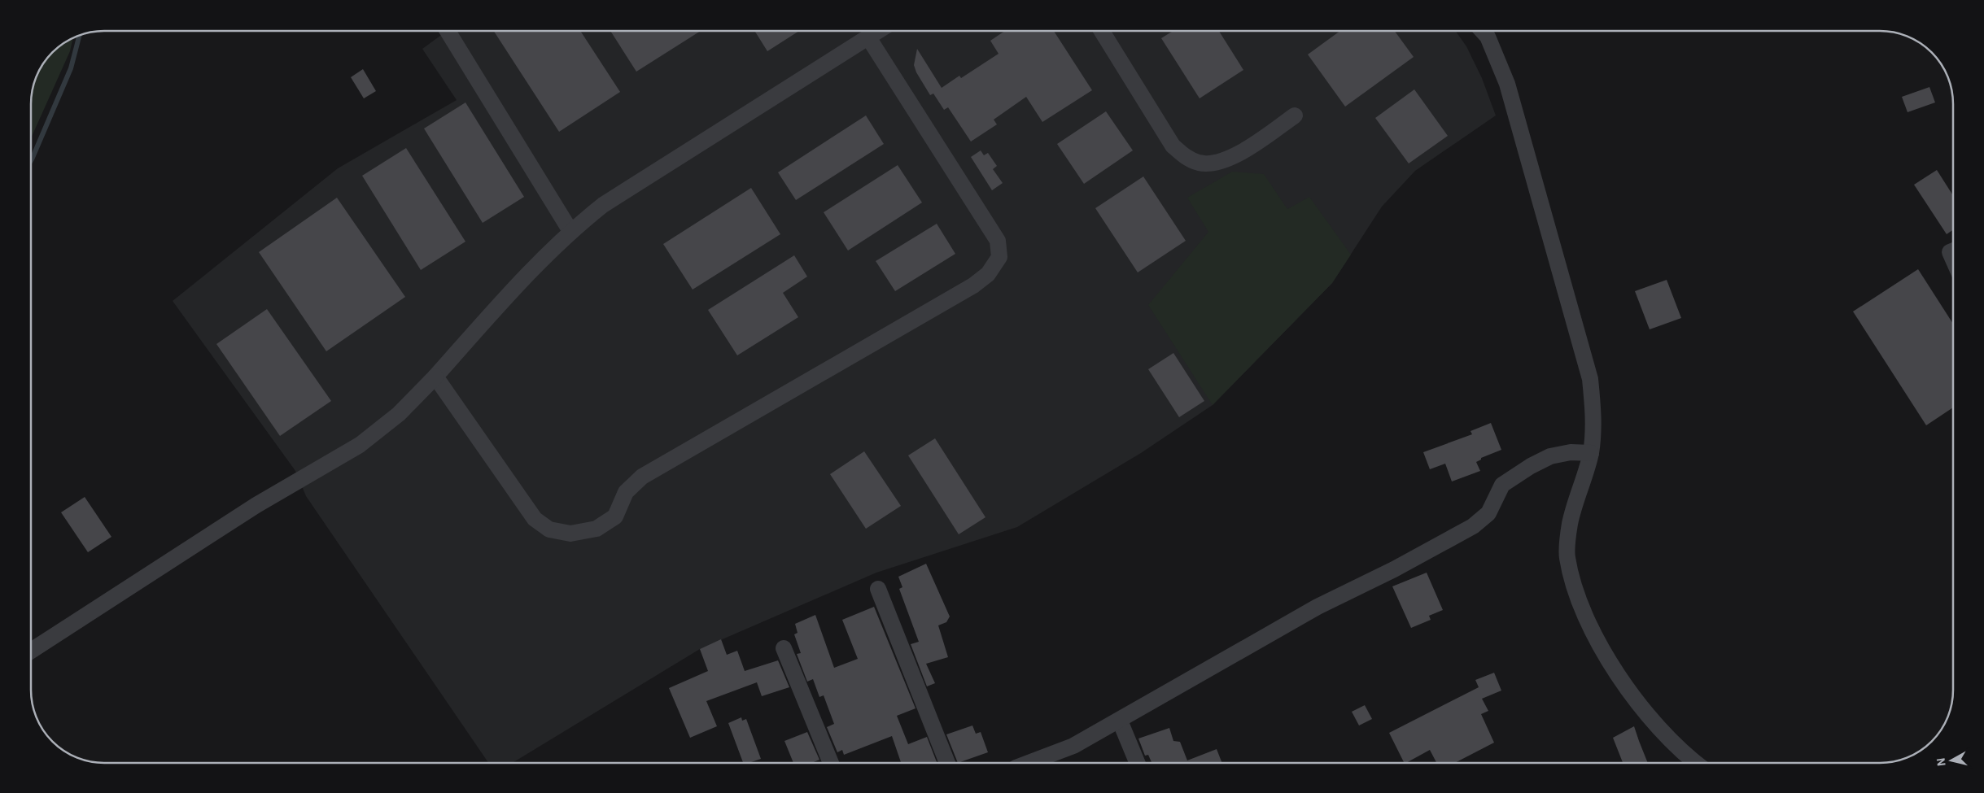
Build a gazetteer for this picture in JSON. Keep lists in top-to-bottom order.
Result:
{
  "north": "left"
}
